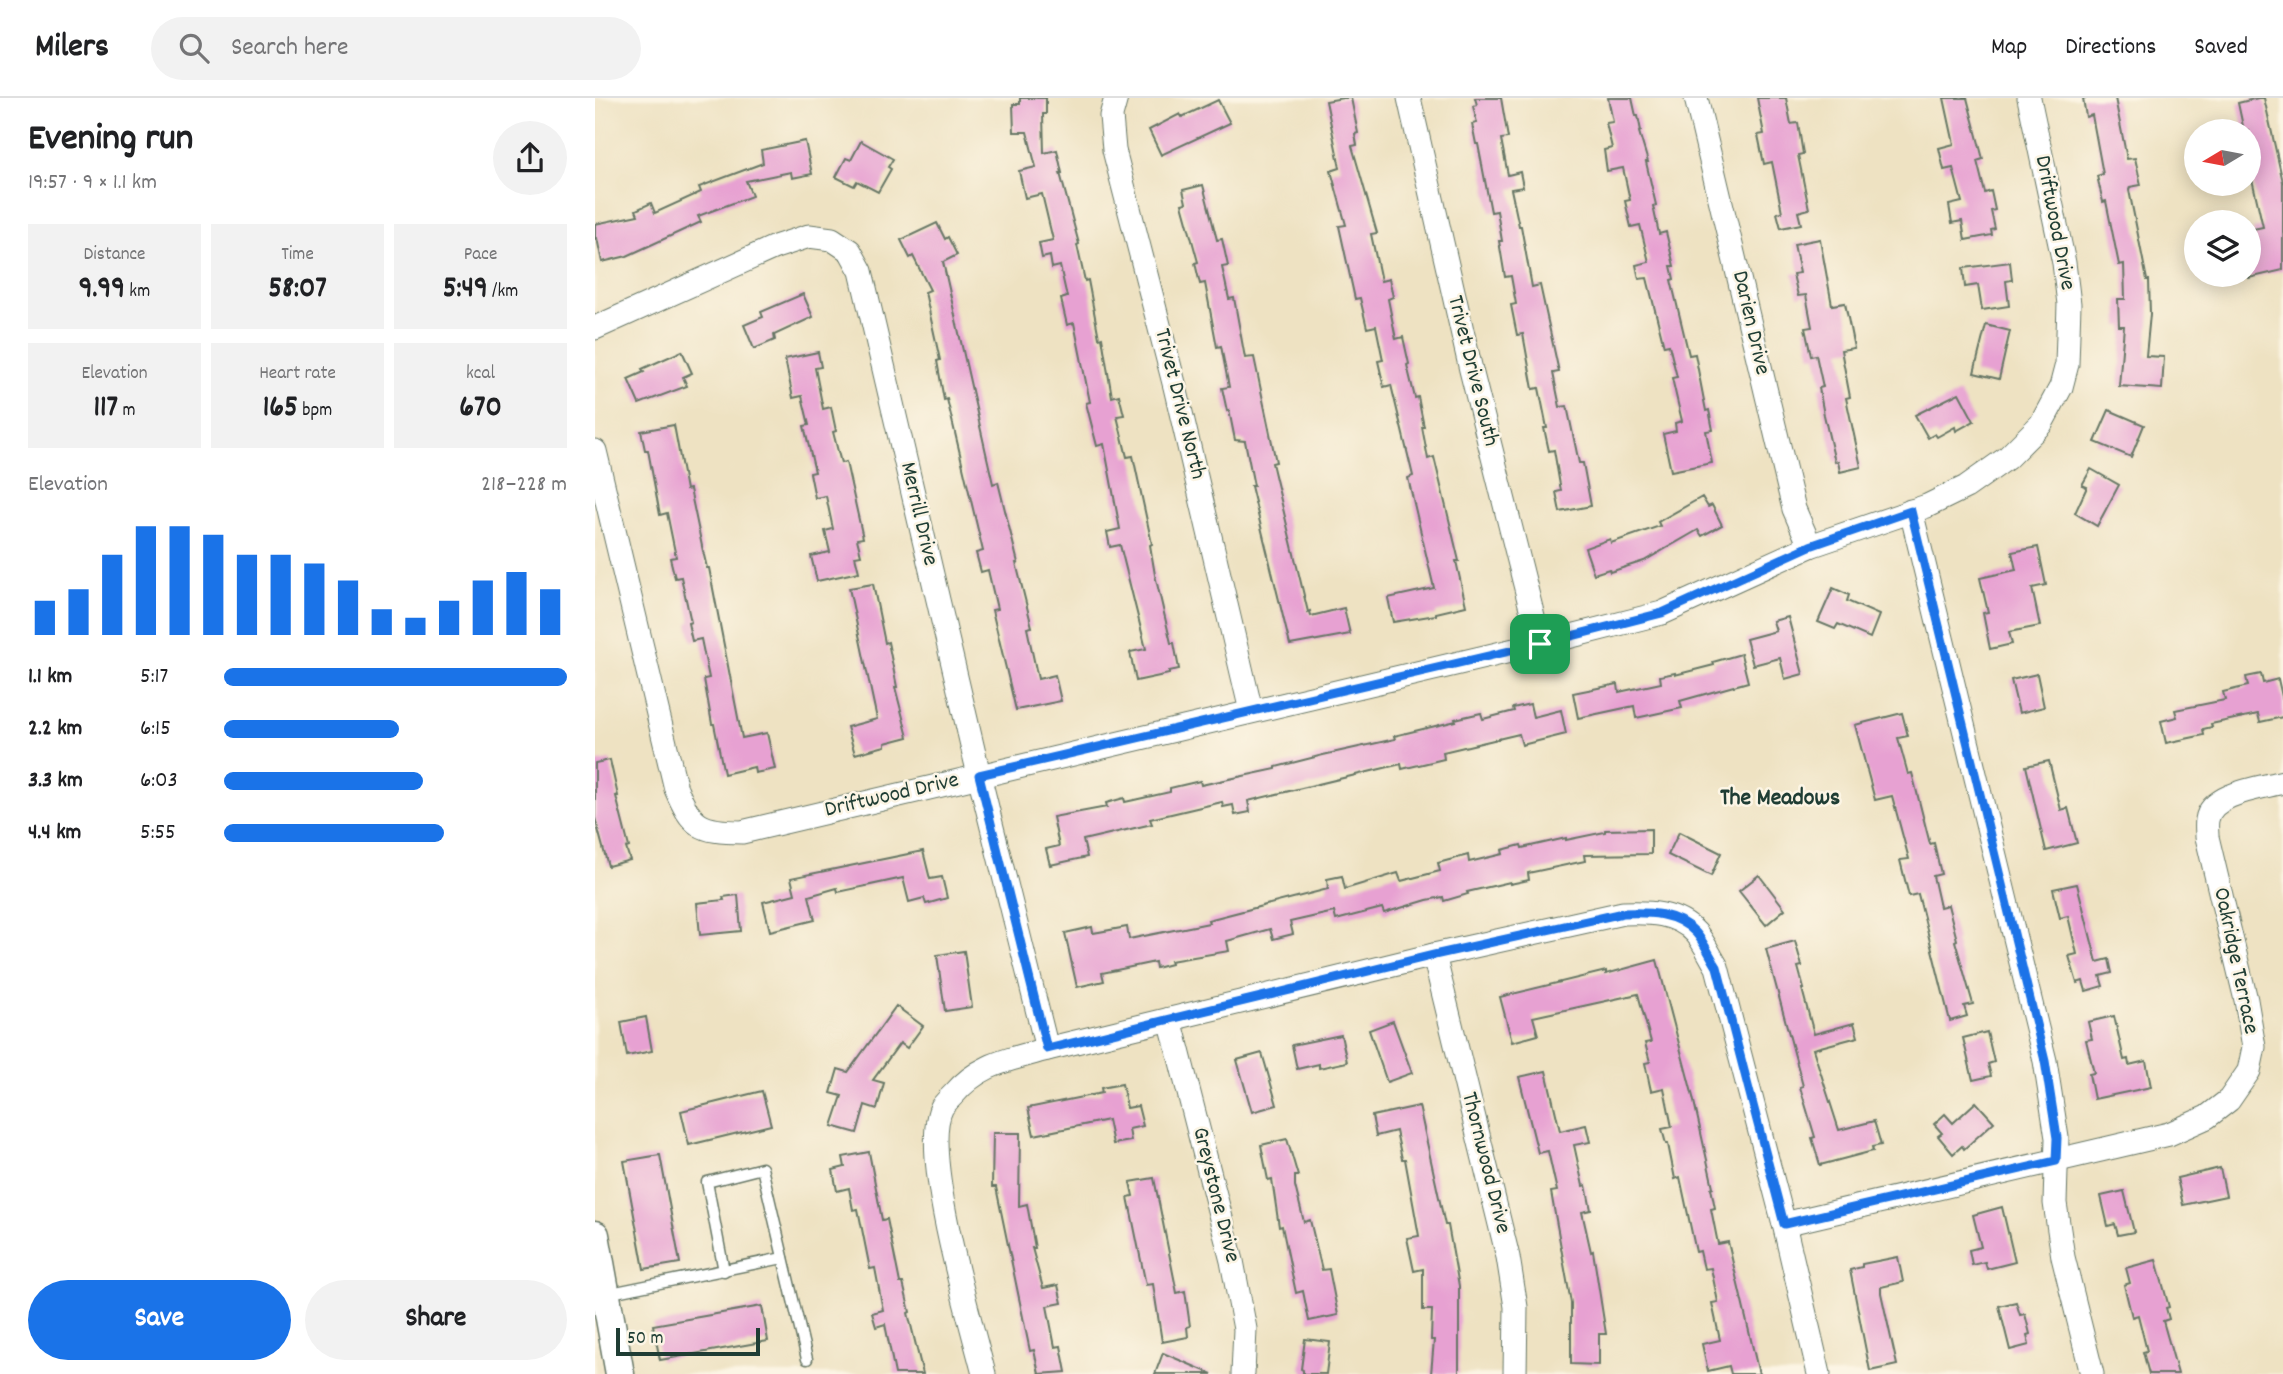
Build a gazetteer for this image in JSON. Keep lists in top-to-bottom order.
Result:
{
  "streets": {
    "street": [
      "Driftwood Drive",
      "Darien Drive",
      "Trivet Drive South",
      "Trivet Drive North",
      "Merrill Drive",
      "Oakridge Terrace",
      "Thornwood Drive",
      "Greystone Drive"
    ]
  },
  "crossings": [
    ["Driftwood Drive", "Darien Drive"],
    ["Driftwood Drive", "Trivet Drive South"],
    ["Driftwood Drive", "Trivet Drive North"],
    ["Driftwood Drive", "Merrill Drive"]
  ],
  "districts": ["The Meadows"],
  "scale_bar": "50 m",
  "north": "left",
  "page": {
    "header": "Milers",
    "search": "Search here",
    "nav": ["Map", "Directions", "Saved"],
    "heading": ["Evening run", "19:57 · 9 × 1.1 km"],
    "stats": [
      ["Distance", "9.99 km"],
      ["Time", "58:07"],
      ["Pace", "5:49 /km"],
      ["Elevation", "117 m"],
      ["Heart rate", "165 bpm"],
      ["kcal", "670"]
    ],
    "chart": ["Elevation", "218–228 m"],
    "list": [
      {
        "name": "1.1 km",
        "note": "5:17"
      },
      {
        "name": "2.2 km",
        "note": "6:15"
      },
      {
        "name": "3.3 km",
        "note": "6:03"
      },
      {
        "name": "4.4 km",
        "note": "5:55"
      }
    ],
    "buttons": ["Save", "Share"],
    "scale": "50 m"
  }
}
